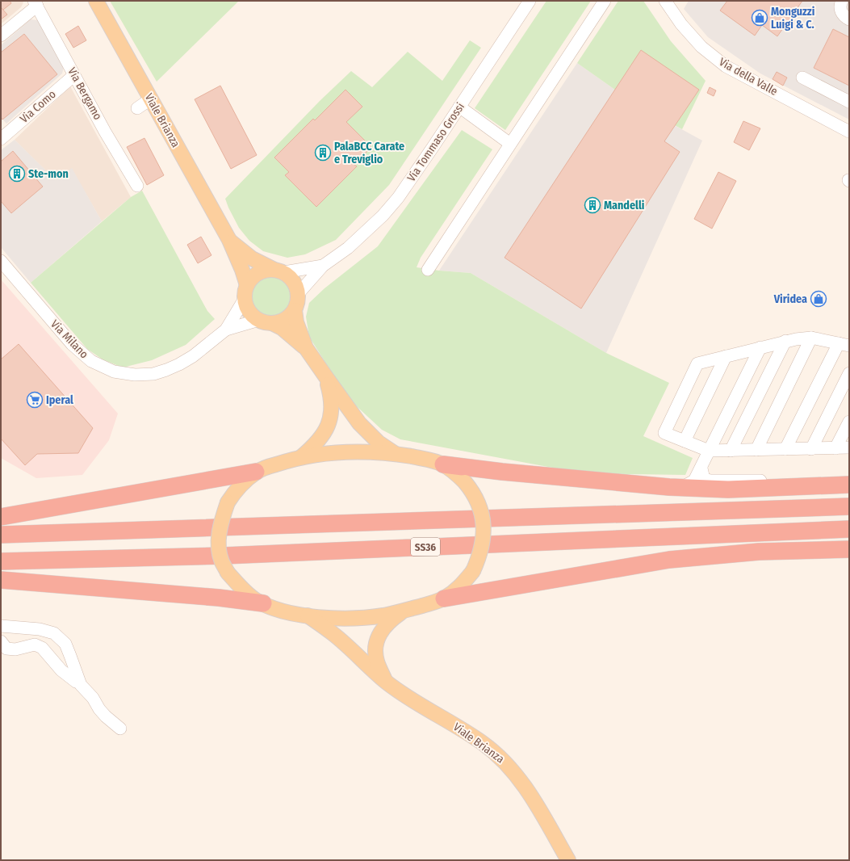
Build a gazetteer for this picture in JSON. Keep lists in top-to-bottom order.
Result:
{
  "streets": {
    "highway": ["SS36"],
    "main road": ["Viale Brianza"],
    "street": [
      "Via della Valle",
      "Via Bergamo",
      "Via Como",
      "Via Tommaso Grossi",
      "Via Milano"
    ]
  },
  "crossings": [
    ["Via Bergamo", "Via Como"],
    ["Viale Brianza", "Via Tommaso Grossi"],
    ["Viale Brianza", "Via Milano"],
    ["Via Tommaso Grossi", "Via Milano"]
  ],
  "places": {
    "shop": ["Monguzzi Luigi & C.", "Viridea"],
    "building": ["PalaBCC Carate e Treviglio", "Ste-mon", "Mandelli"],
    "supermarket": ["Iperal"]
  }
}
